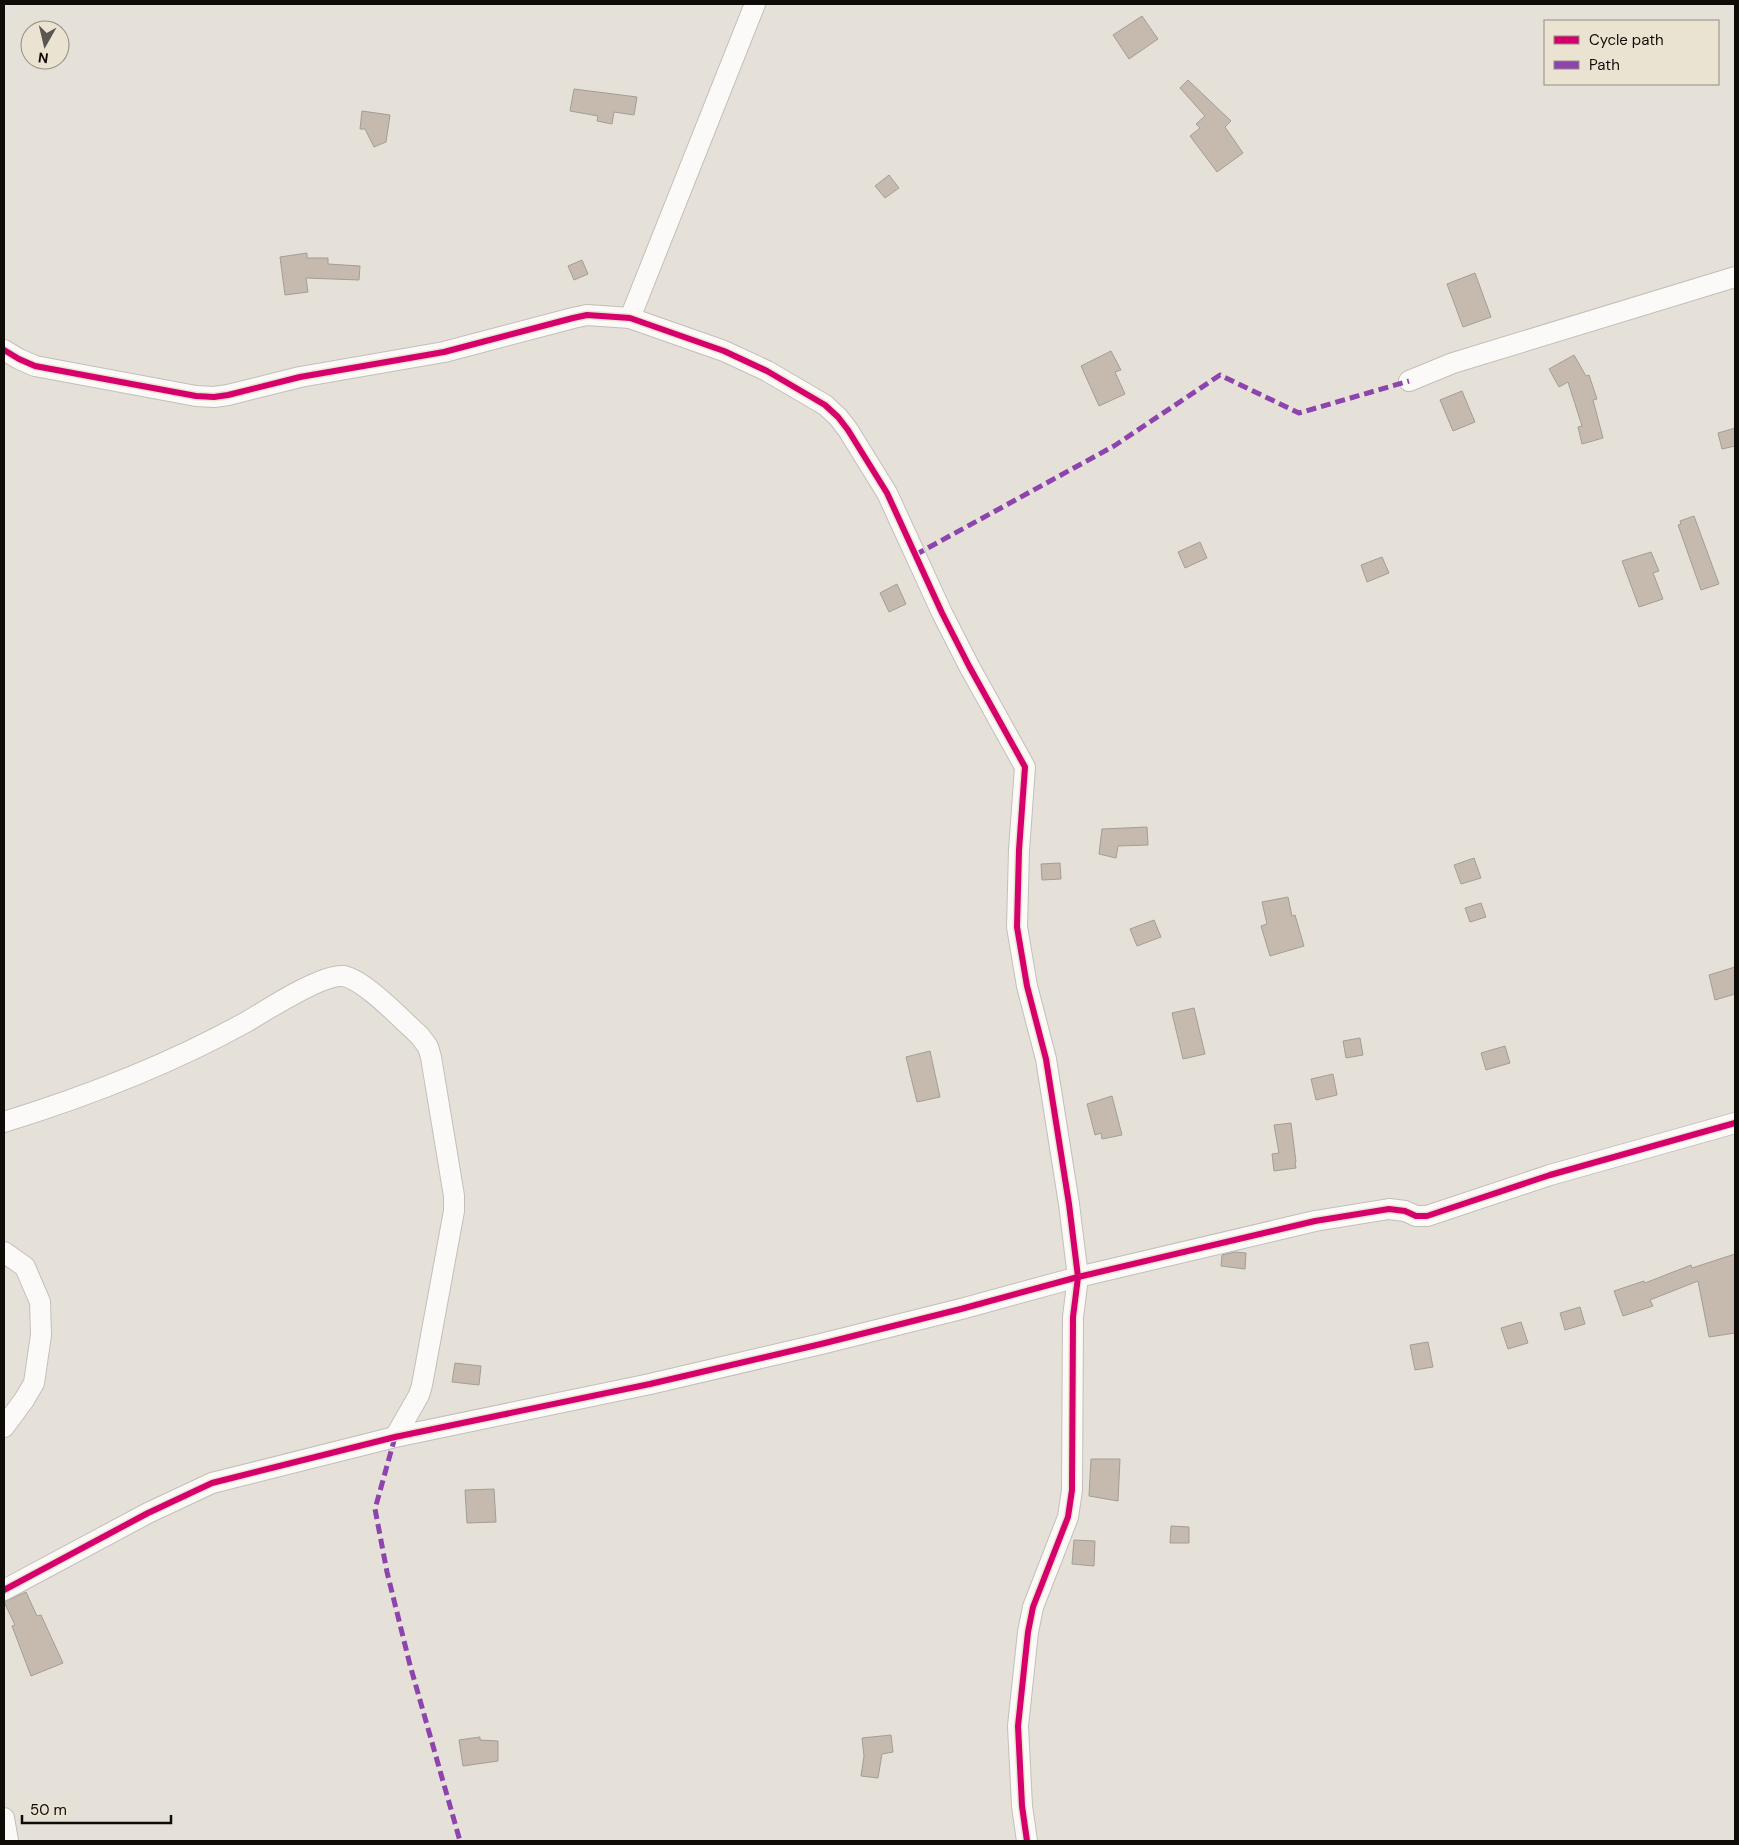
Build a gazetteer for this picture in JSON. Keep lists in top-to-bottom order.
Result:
{
  "legend": ["Cycle path", "Path"],
  "scale_bar": "50 m",
  "north": "bottom"
}
